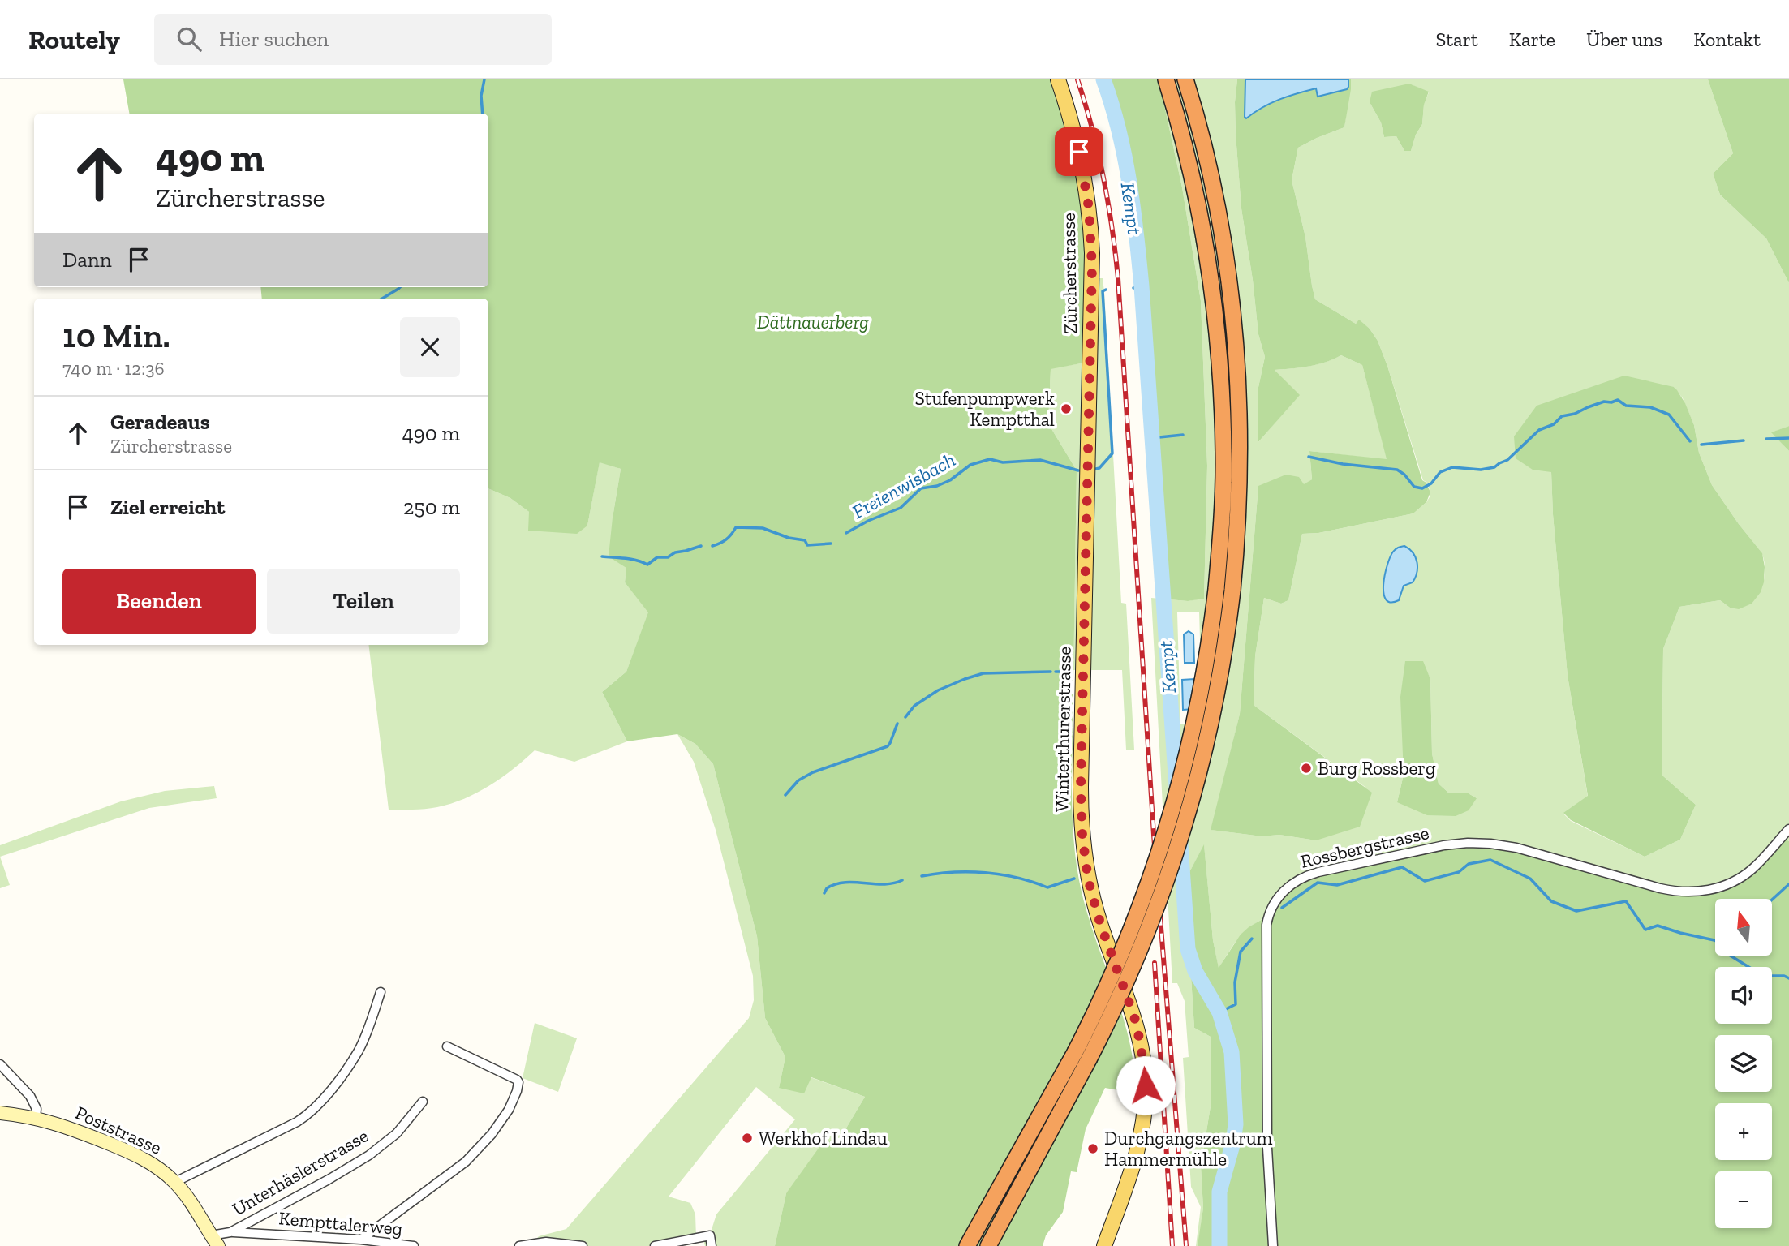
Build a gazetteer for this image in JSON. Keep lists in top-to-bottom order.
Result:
{
  "streets": {
    "main road": ["Zürcherstrasse", "Winterthurerstrasse"],
    "street": [
      "Rossbergstrasse",
      "Poststrasse",
      "Unterhäslerstrasse",
      "Kempttalerweg"
    ]
  },
  "crossings": [
    ["Zürcherstrasse", "Winterthurerstrasse"],
    ["Poststrasse", "Unterhäslerstrasse"],
    ["Unterhäslerstrasse", "Kempttalerweg"]
  ],
  "water": ["Kempt", "Freienwisbach"],
  "parks": ["Dättnauerberg"],
  "places": [
    "Stufenpumpwerk Kemptthal",
    "Burg Rossberg",
    "Werkhof Lindau",
    "Durchgangszentrum Hammermühle"
  ],
  "north": "top",
  "page": {
    "header": "Routely",
    "search": "Hier suchen",
    "nav": [
      "Start",
      "Karte",
      "Über uns",
      "Kontakt"
    ],
    "turn": ["490 m", "Zürcherstrasse"],
    "then": "Dann",
    "heading": ["10 Min.", "740 m · 12:36"],
    "list": [
      {
        "name": "Geradeaus",
        "note": "Zürcherstrasse",
        "value": "490 m"
      },
      {
        "name": "Ziel erreicht",
        "value": "250 m"
      }
    ],
    "buttons": ["Beenden", "Teilen"],
    "map_buttons": ["+", "−"]
  }
}
